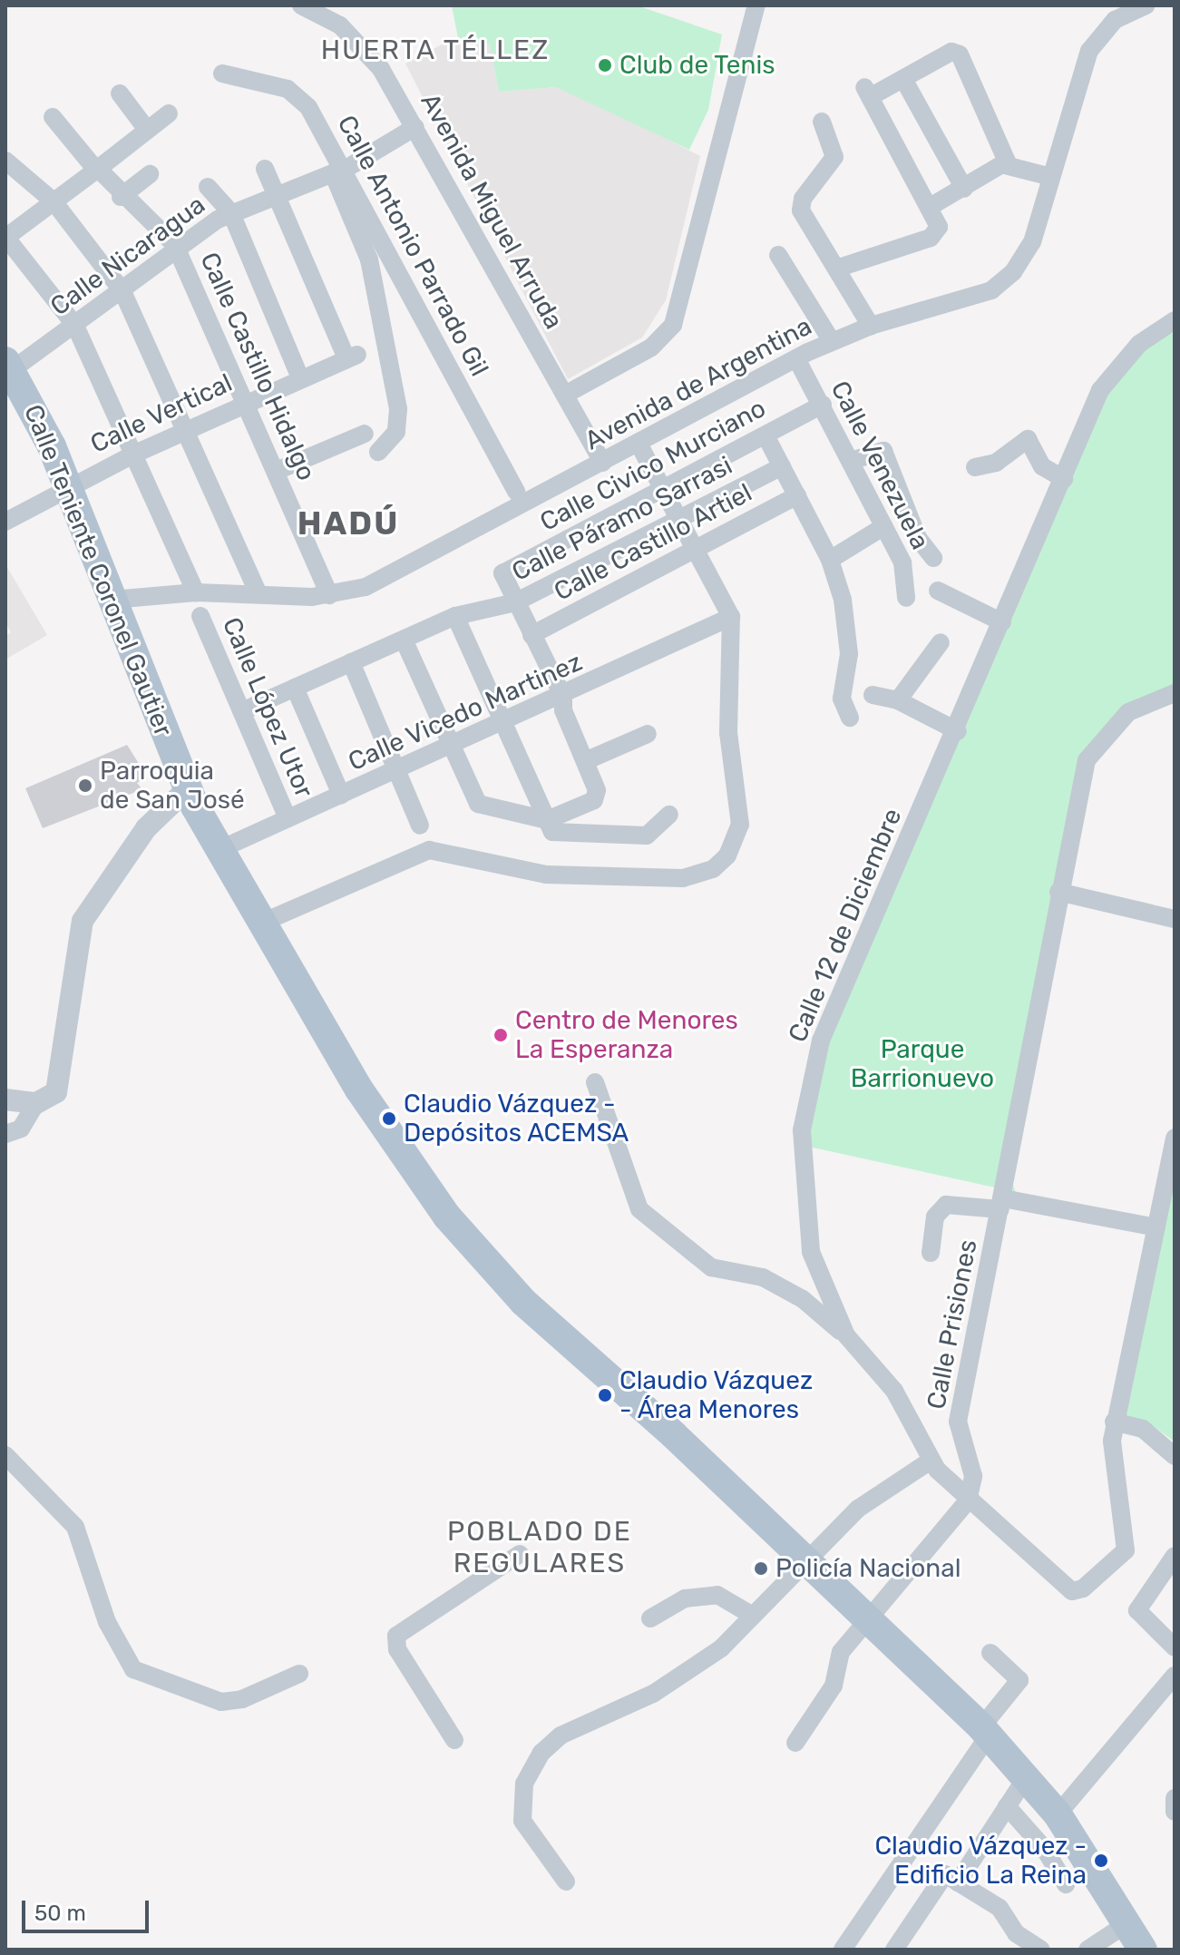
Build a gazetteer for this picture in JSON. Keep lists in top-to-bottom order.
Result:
{
  "streets": {
    "main road": ["Calle Teniente Coronel Gautier"],
    "street": [
      "Avenida Miguel Arruda",
      "Calle Antonio Parrado Gil",
      "Calle Nicaragua",
      "Calle Castillo Hidalgo",
      "Avenida de Argentina",
      "Calle Vertical",
      "Calle Civico Murciano",
      "Calle Venezuela",
      "Calle Páramo Sarrasi",
      "Calle Castillo Artiel",
      "Calle López Utor",
      "Calle Vicedo Martinez",
      "Calle 12 de Diciembre",
      "Calle Prisiones"
    ]
  },
  "crossings": [
    ["Avenida Miguel Arruda", "Calle Nicaragua"],
    ["Avenida Miguel Arruda", "Avenida de Argentina"],
    ["Calle Antonio Parrado Gil", "Calle Nicaragua"],
    ["Calle Nicaragua", "Calle Castillo Hidalgo"],
    ["Calle Nicaragua", "Calle Vertical"],
    ["Calle Nicaragua", "Calle Teniente Coronel Gautier"],
    ["Calle Castillo Hidalgo", "Avenida de Argentina"],
    ["Calle Castillo Hidalgo", "Calle Vertical"],
    ["Avenida de Argentina", "Calle Venezuela"],
    ["Avenida de Argentina", "Calle Teniente Coronel Gautier"],
    ["Calle Vertical", "Calle Teniente Coronel Gautier"],
    ["Calle Civico Murciano", "Calle Venezuela"],
    ["Calle Civico Murciano", "Calle Páramo Sarrasi"],
    ["Calle Páramo Sarrasi", "Calle López Utor"],
    ["Calle Teniente Coronel Gautier", "Calle Vicedo Martinez"],
    ["Calle López Utor", "Calle Vicedo Martinez"],
    ["Calle 12 de Diciembre", "Calle Prisiones"]
  ],
  "districts": ["HUERTA TÉLLEZ", "HADÚ", "POBLADO DE REGULARES"],
  "parks": ["Parque Barrionuevo"],
  "places": [
    "Club de Tenis",
    "Parroquia de San José",
    "Centro de Menores La Esperanza",
    "Claudio Vázquez - Depósitos ACEMSA",
    "Claudio Vázquez - Área Menores",
    "Policía Nacional",
    "Claudio Vázquez - Edificio La Reina"
  ],
  "scale_bar": "50 m"
}
